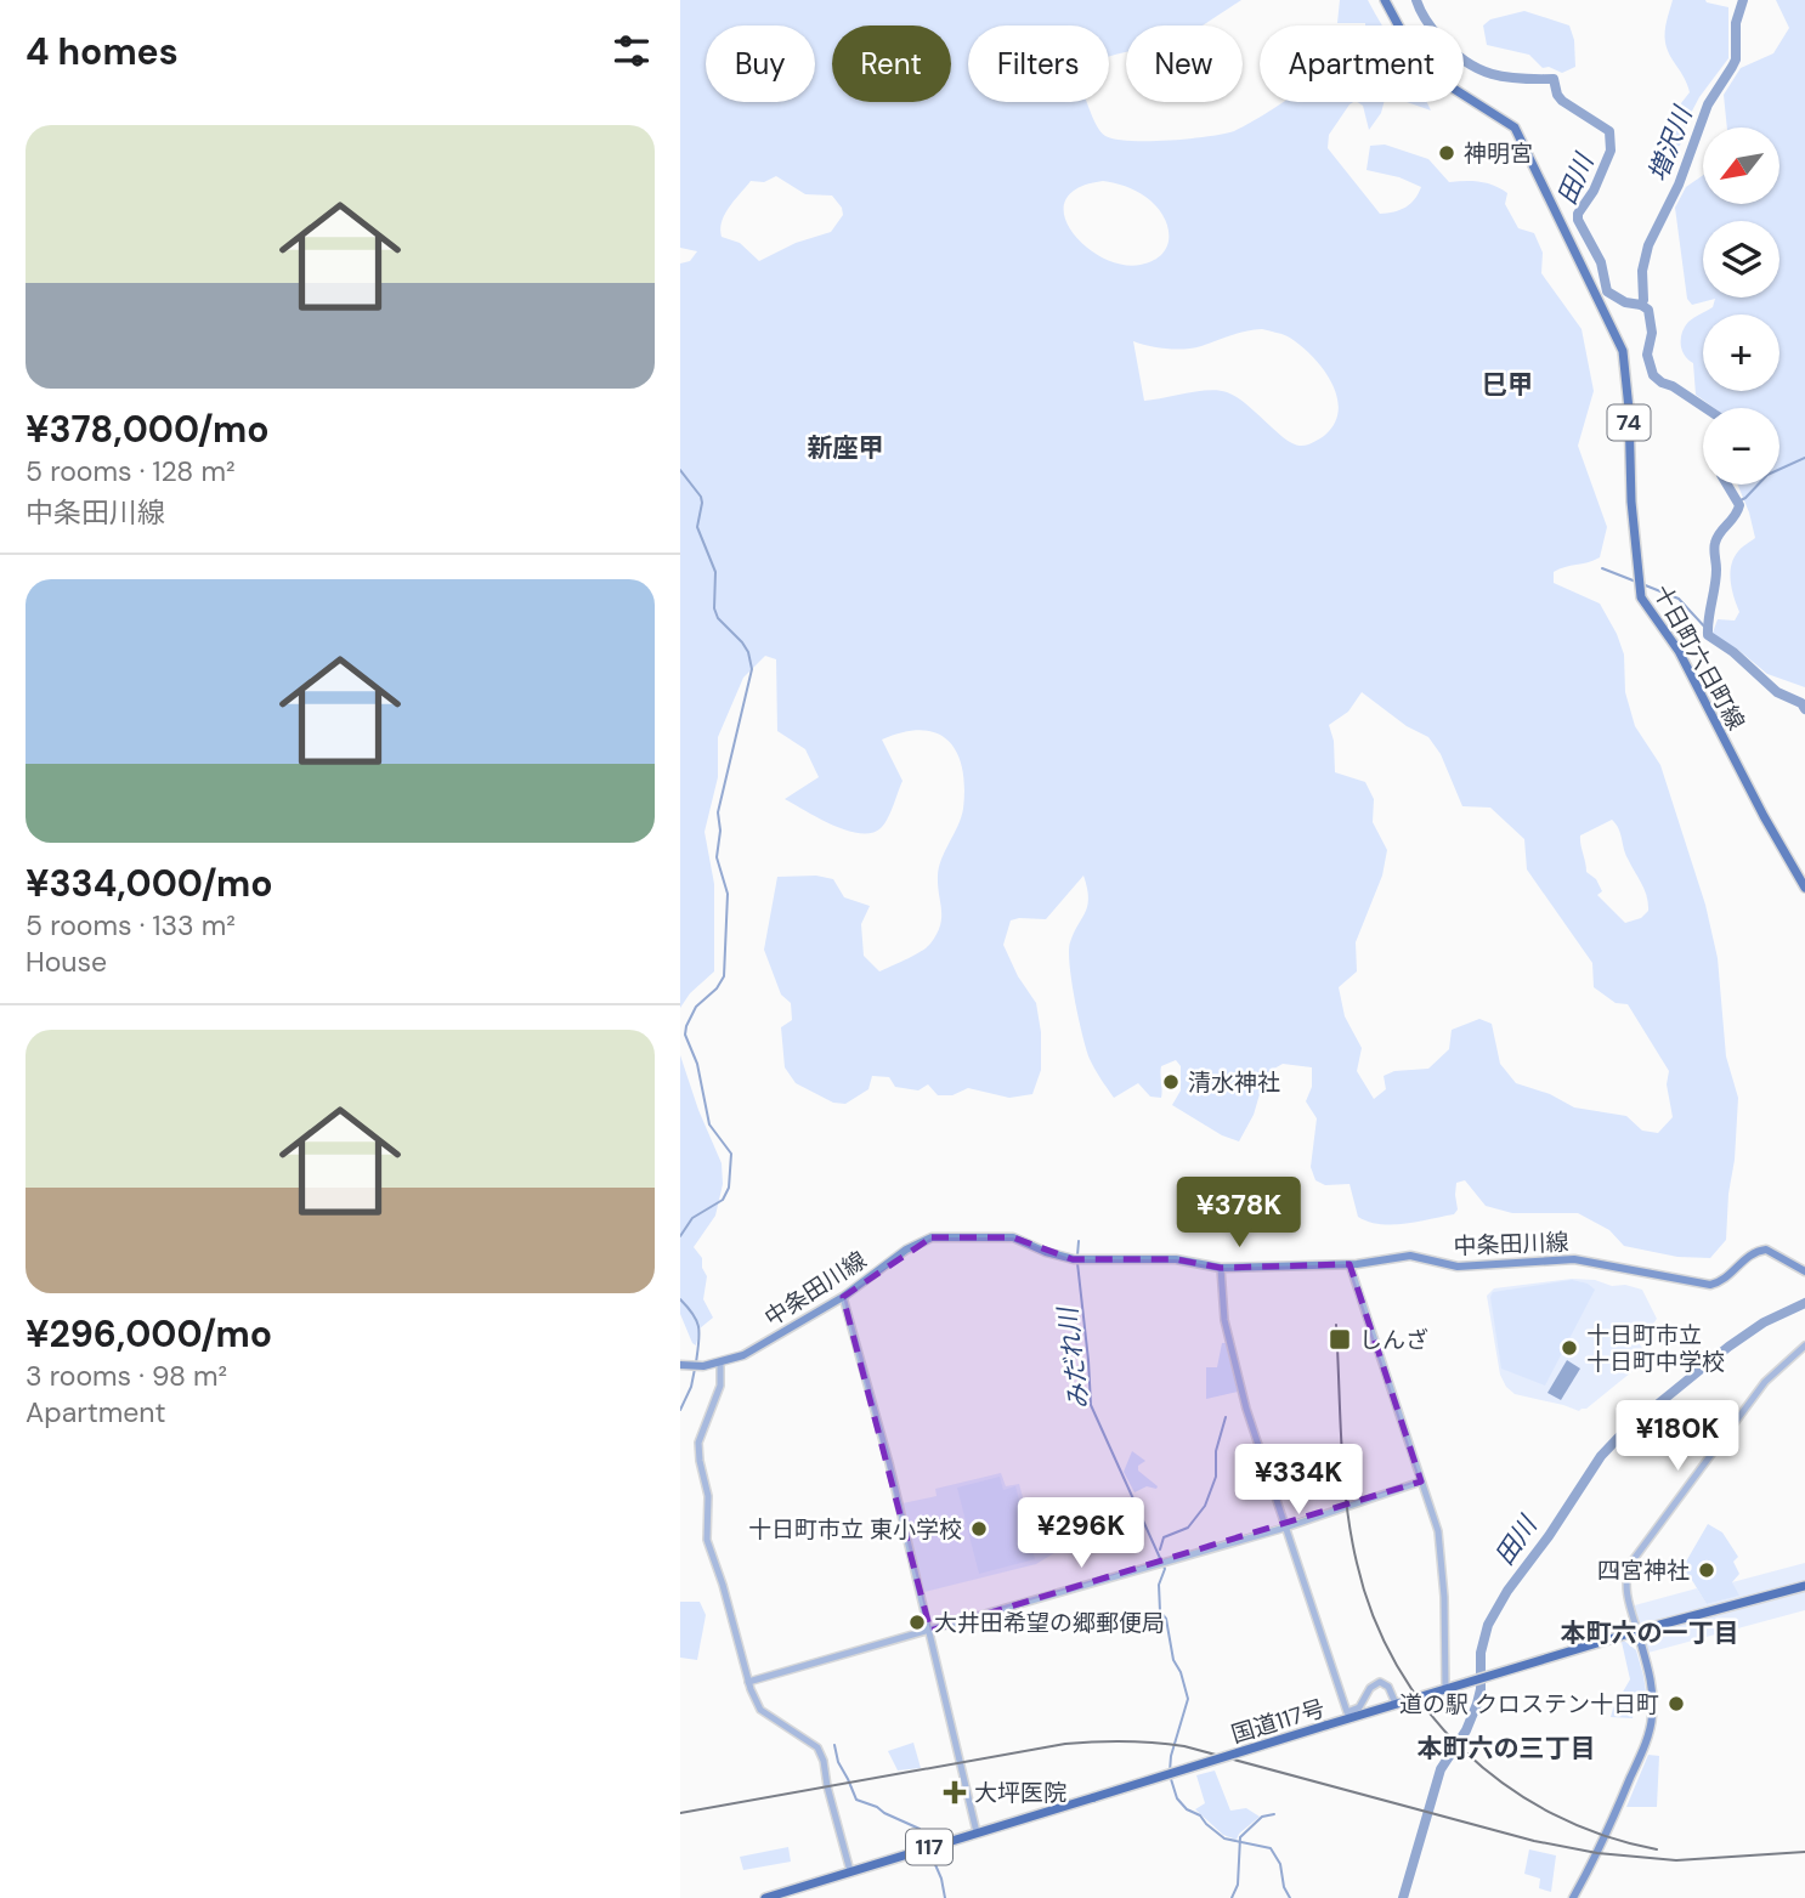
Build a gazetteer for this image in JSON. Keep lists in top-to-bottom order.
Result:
{
  "streets": {
    "highway": ["国道117号", "117"],
    "main road": ["74", "十日町六日町線", "中条田川線"]
  },
  "districts": [
    "巳甲",
    "新座甲",
    "本町六の一丁目",
    "本町六の三丁目"
  ],
  "water": ["増沢川", "田川", "みだれ川"],
  "places": {
    "other": [
      "神明宮",
      "清水神社",
      "十日町市立 十日町中学校",
      "十日町市立 東小学校",
      "四宮神社",
      "大井田希望の郷郵便局",
      "道の駅 クロステン十日町"
    ],
    "transit": ["しんざ"],
    "health": ["大坪医院"]
  },
  "north": "bottom left",
  "page": {
    "heading": "4 homes",
    "chip": [
      "Buy",
      "Rent",
      "Filters",
      "New",
      "Apartment"
    ],
    "list": [
      {
        "name": "¥378,000/mo",
        "note": "5 rooms · 128 m² · 中条田川線"
      },
      {
        "name": "¥334,000/mo",
        "note": "5 rooms · 133 m² · House"
      },
      {
        "name": "¥296,000/mo",
        "note": "3 rooms · 98 m² · Apartment"
      }
    ],
    "map_buttons": ["+", "−"],
    "price": [
      "¥378K",
      "¥180K",
      "¥334K",
      "¥296K"
    ]
  }
}
